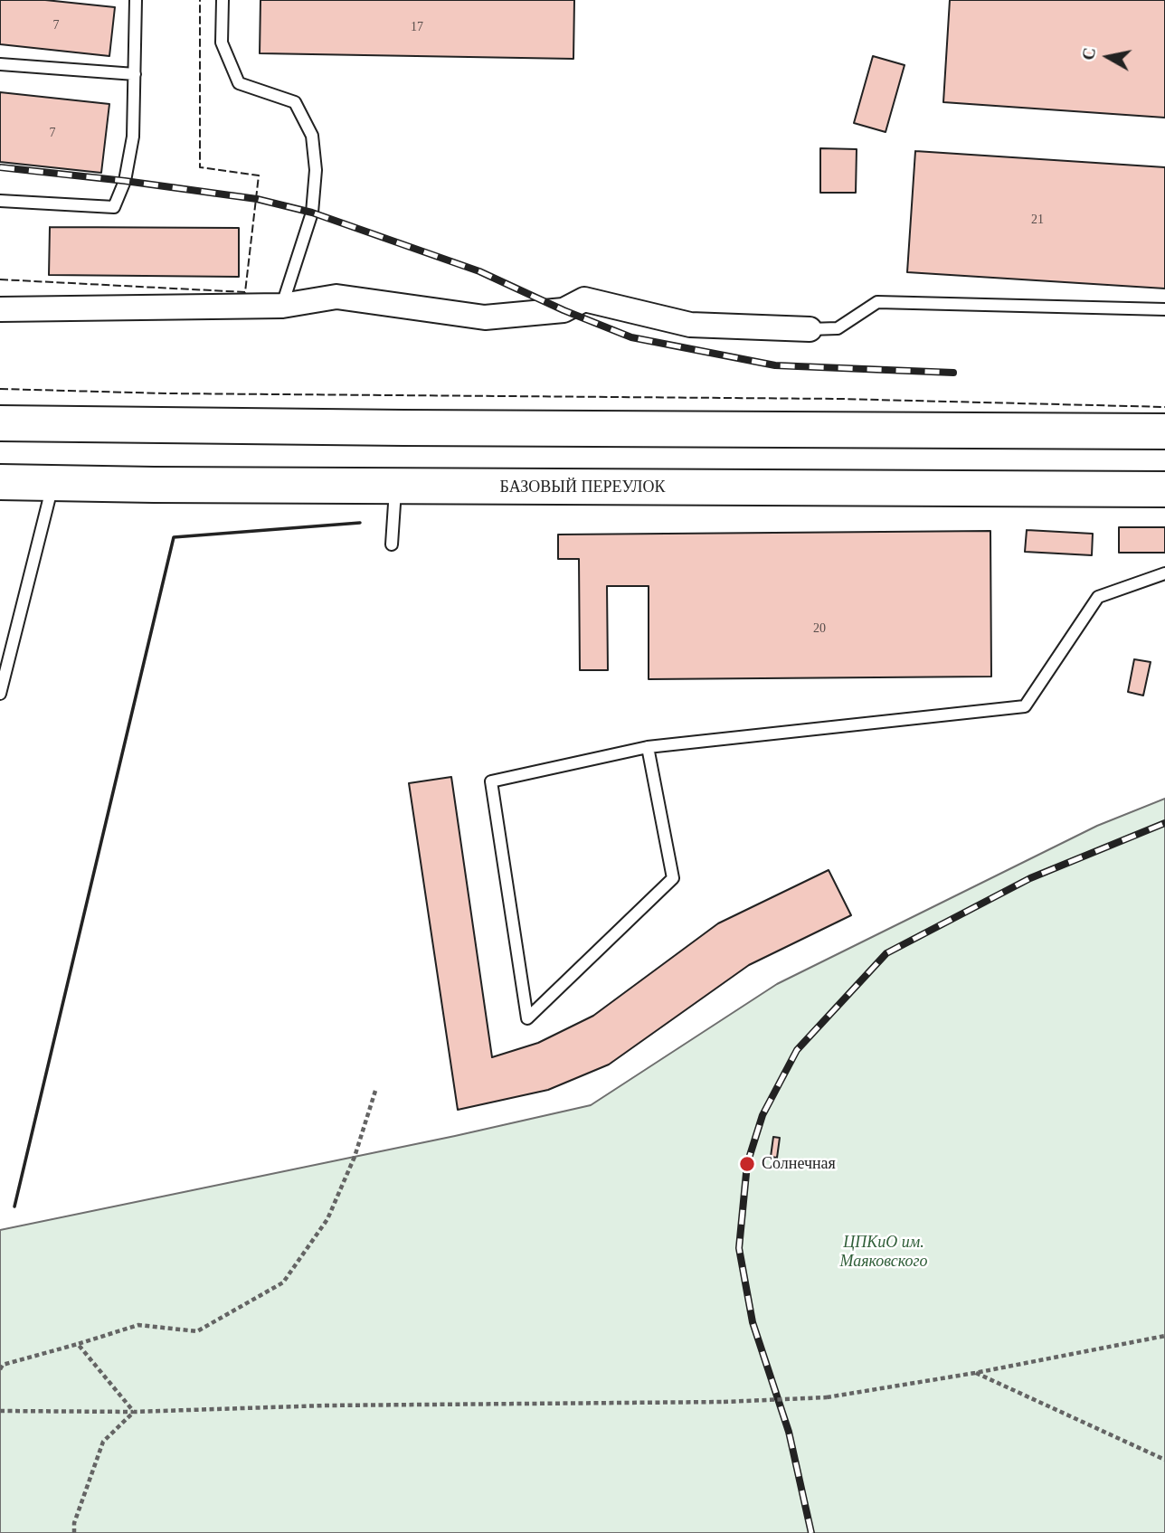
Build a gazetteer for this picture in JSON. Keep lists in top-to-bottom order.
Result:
{
  "streets": {
    "main road": ["БАЗОВЫЙ ПЕРЕУЛОК"]
  },
  "parks": ["ЦПКиО им. Маяковского"],
  "places": ["Солнечная"],
  "house_numbers": [
    "7",
    "17",
    "7",
    "21",
    "20"
  ],
  "north": "left"
}
